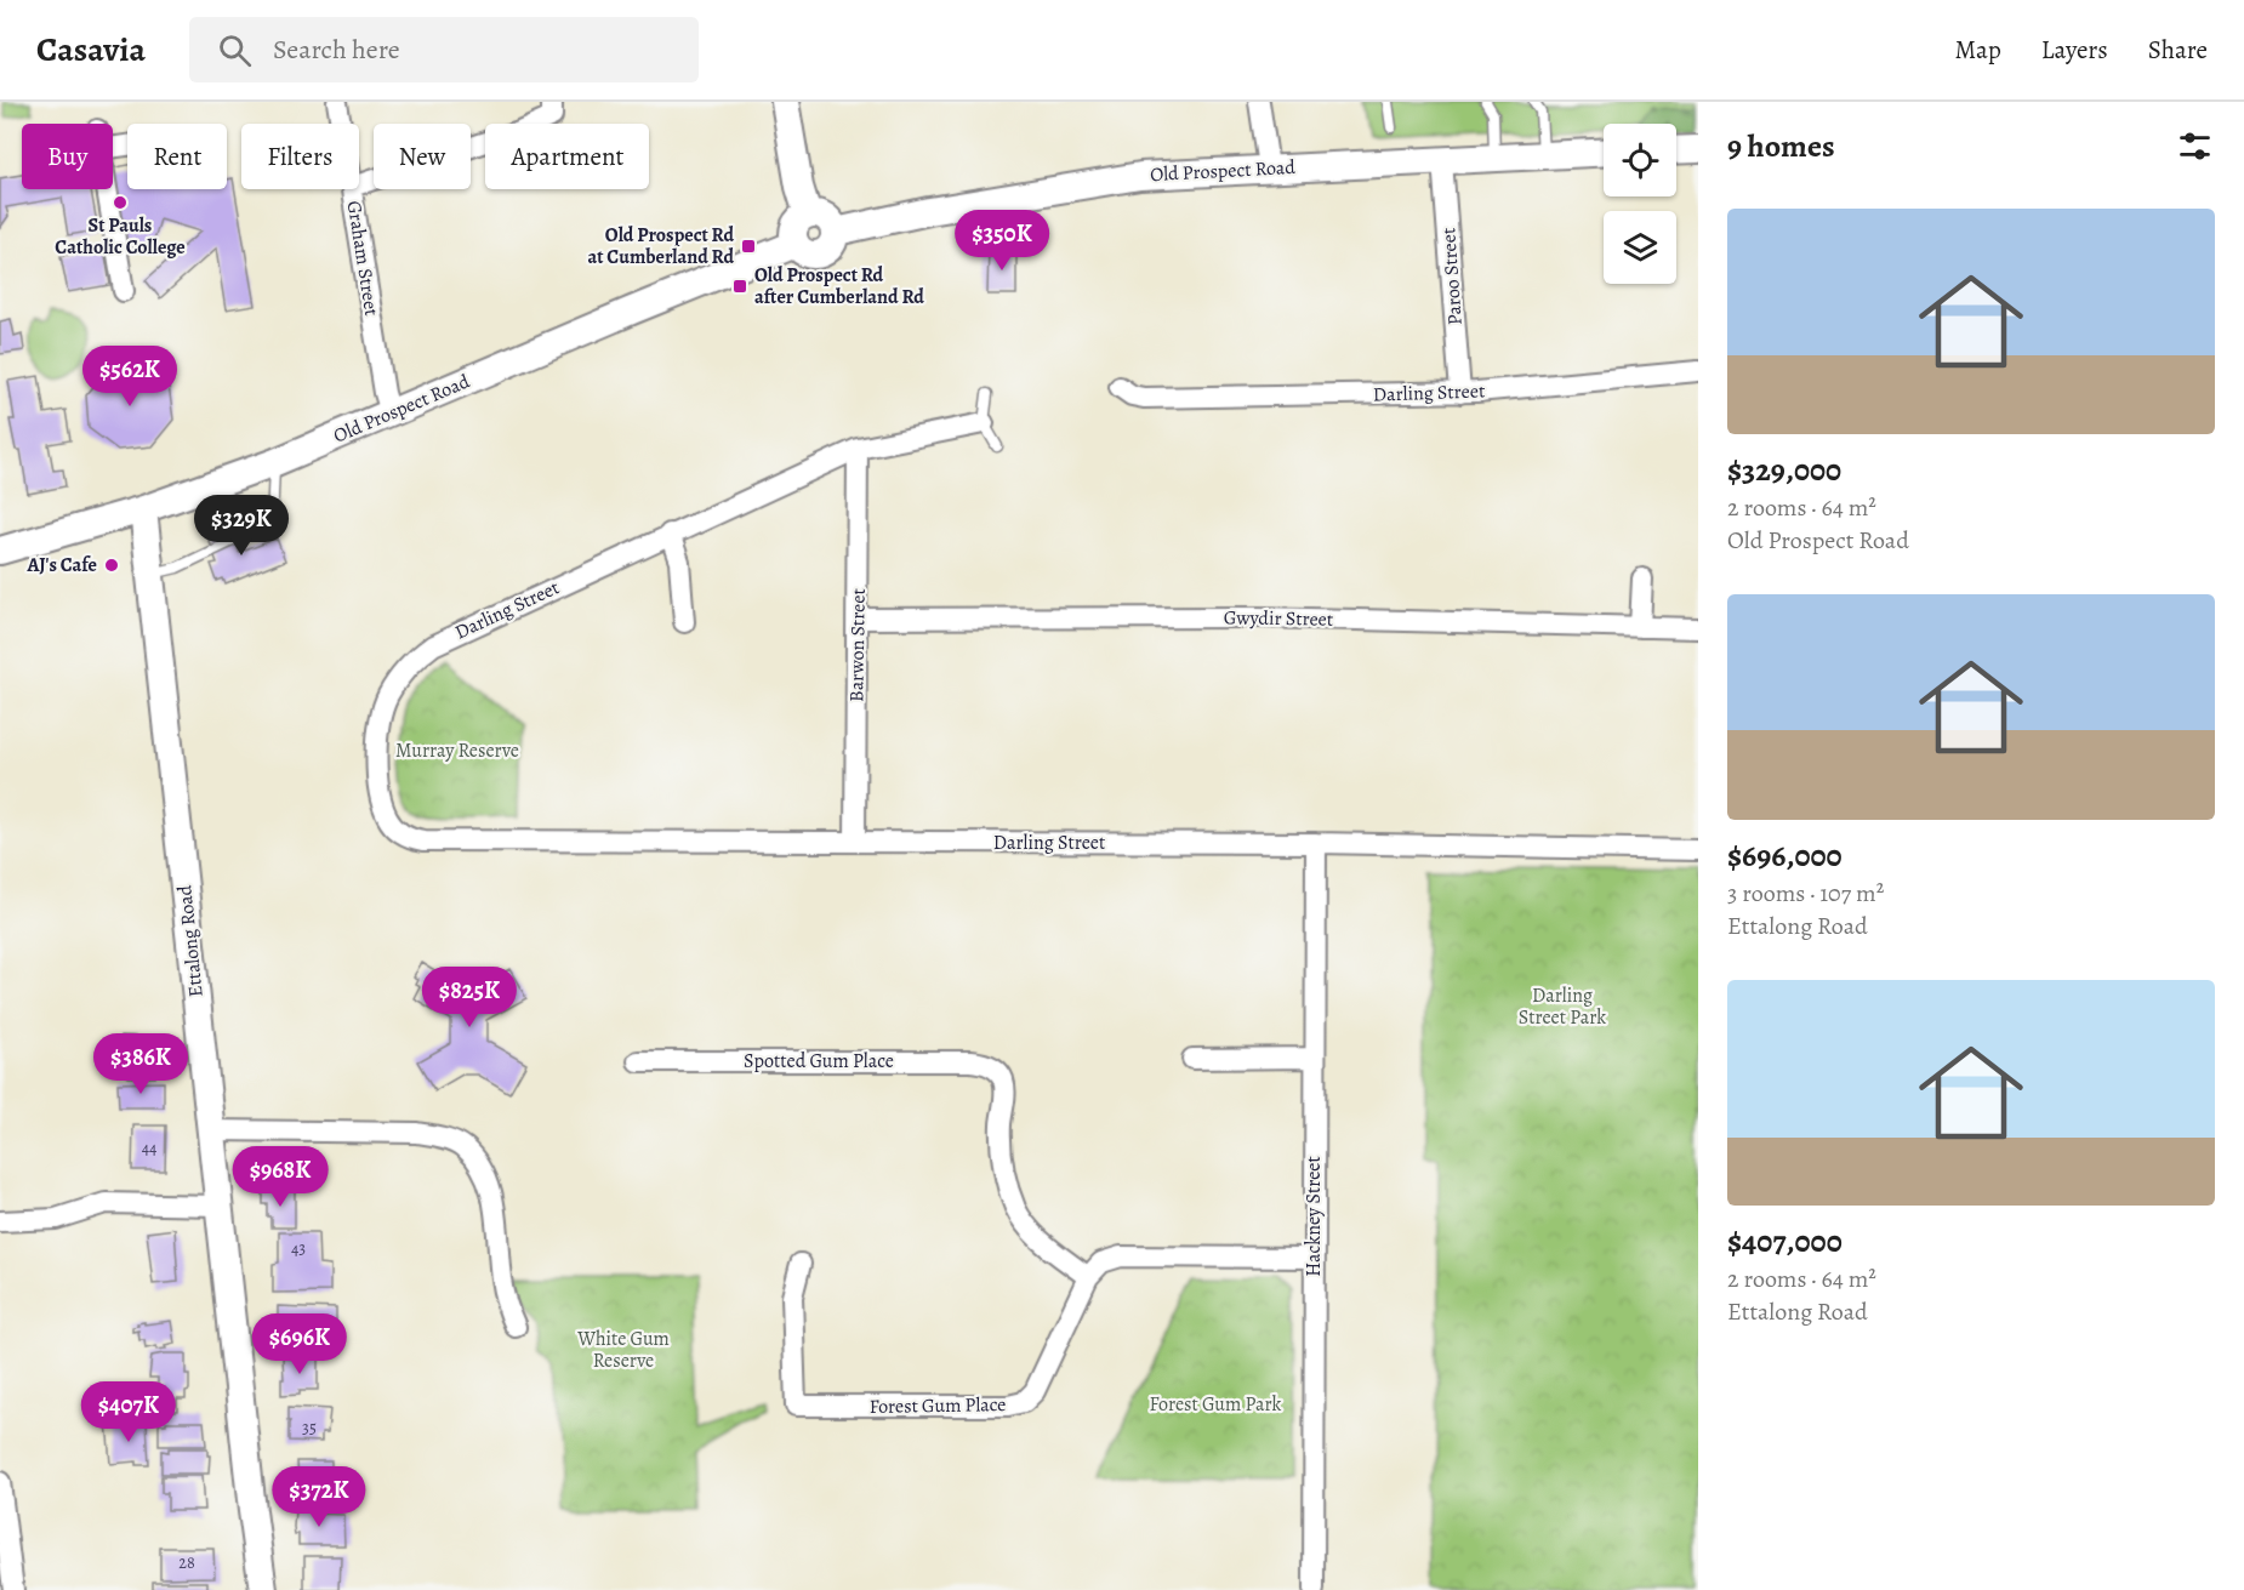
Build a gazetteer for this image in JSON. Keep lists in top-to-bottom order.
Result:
{
  "streets": {
    "main road": ["Old Prospect Road", "Ettalong Road"],
    "street": [
      "Graham Street",
      "Paroo Street",
      "Darling Street",
      "Gwydir Street",
      "Barwon Street",
      "Spotted Gum Place",
      "Hackney Street",
      "Forest Gum Place"
    ]
  },
  "crossings": [
    ["Old Prospect Road", "Graham Street"],
    ["Old Prospect Road", "Paroo Street"],
    ["Old Prospect Road", "Ettalong Road"],
    ["Paroo Street", "Darling Street"],
    ["Darling Street", "Barwon Street"],
    ["Darling Street", "Hackney Street"],
    ["Gwydir Street", "Barwon Street"],
    ["Spotted Gum Place", "Forest Gum Place"]
  ],
  "parks": [
    "Murray Reserve",
    "Darling Street Park",
    "White Gum Reserve",
    "Forest Gum Park"
  ],
  "places": {
    "other": ["St Pauls Catholic College", "AJ's Cafe"],
    "transit": ["Old Prospect Rd at Cumberland Rd", "Old Prospect Rd after Cumberland Rd"]
  },
  "house_numbers": [
    "44",
    "43",
    "35",
    "28"
  ],
  "page": {
    "header": "Casavia",
    "search": "Search here",
    "nav": ["Map", "Layers", "Share"],
    "heading": "9 homes",
    "chip": [
      "Buy",
      "Rent",
      "Filters",
      "New",
      "Apartment"
    ],
    "list": [
      {
        "name": "$329,000",
        "note": "2 rooms · 64 m² · Old Prospect Road"
      },
      {
        "name": "$696,000",
        "note": "3 rooms · 107 m² · Ettalong Road"
      },
      {
        "name": "$407,000",
        "note": "2 rooms · 64 m² · Ettalong Road"
      }
    ],
    "price": [
      "$350K",
      "$562K",
      "$329K",
      "$825K",
      "$386K",
      "$968K",
      "$696K",
      "$407K",
      "$372K"
    ]
  }
}
